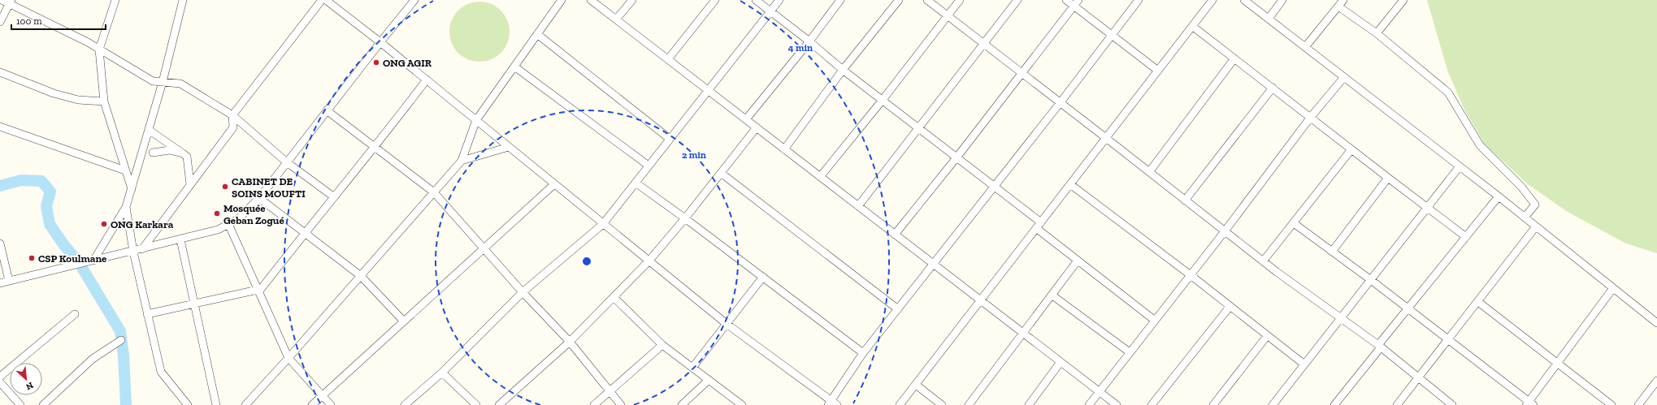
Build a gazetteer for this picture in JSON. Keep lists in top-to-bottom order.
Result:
{
  "places": [
    "ONG AGIR",
    "CABINET DE SOINS MOUFTI",
    "Mosquée Geban Zogué",
    "ONG Karkara",
    "CSP Koulmane"
  ],
  "scale_bar": "100 m",
  "north": "bottom right",
  "rings": ["4 min", "2 min"]
}
